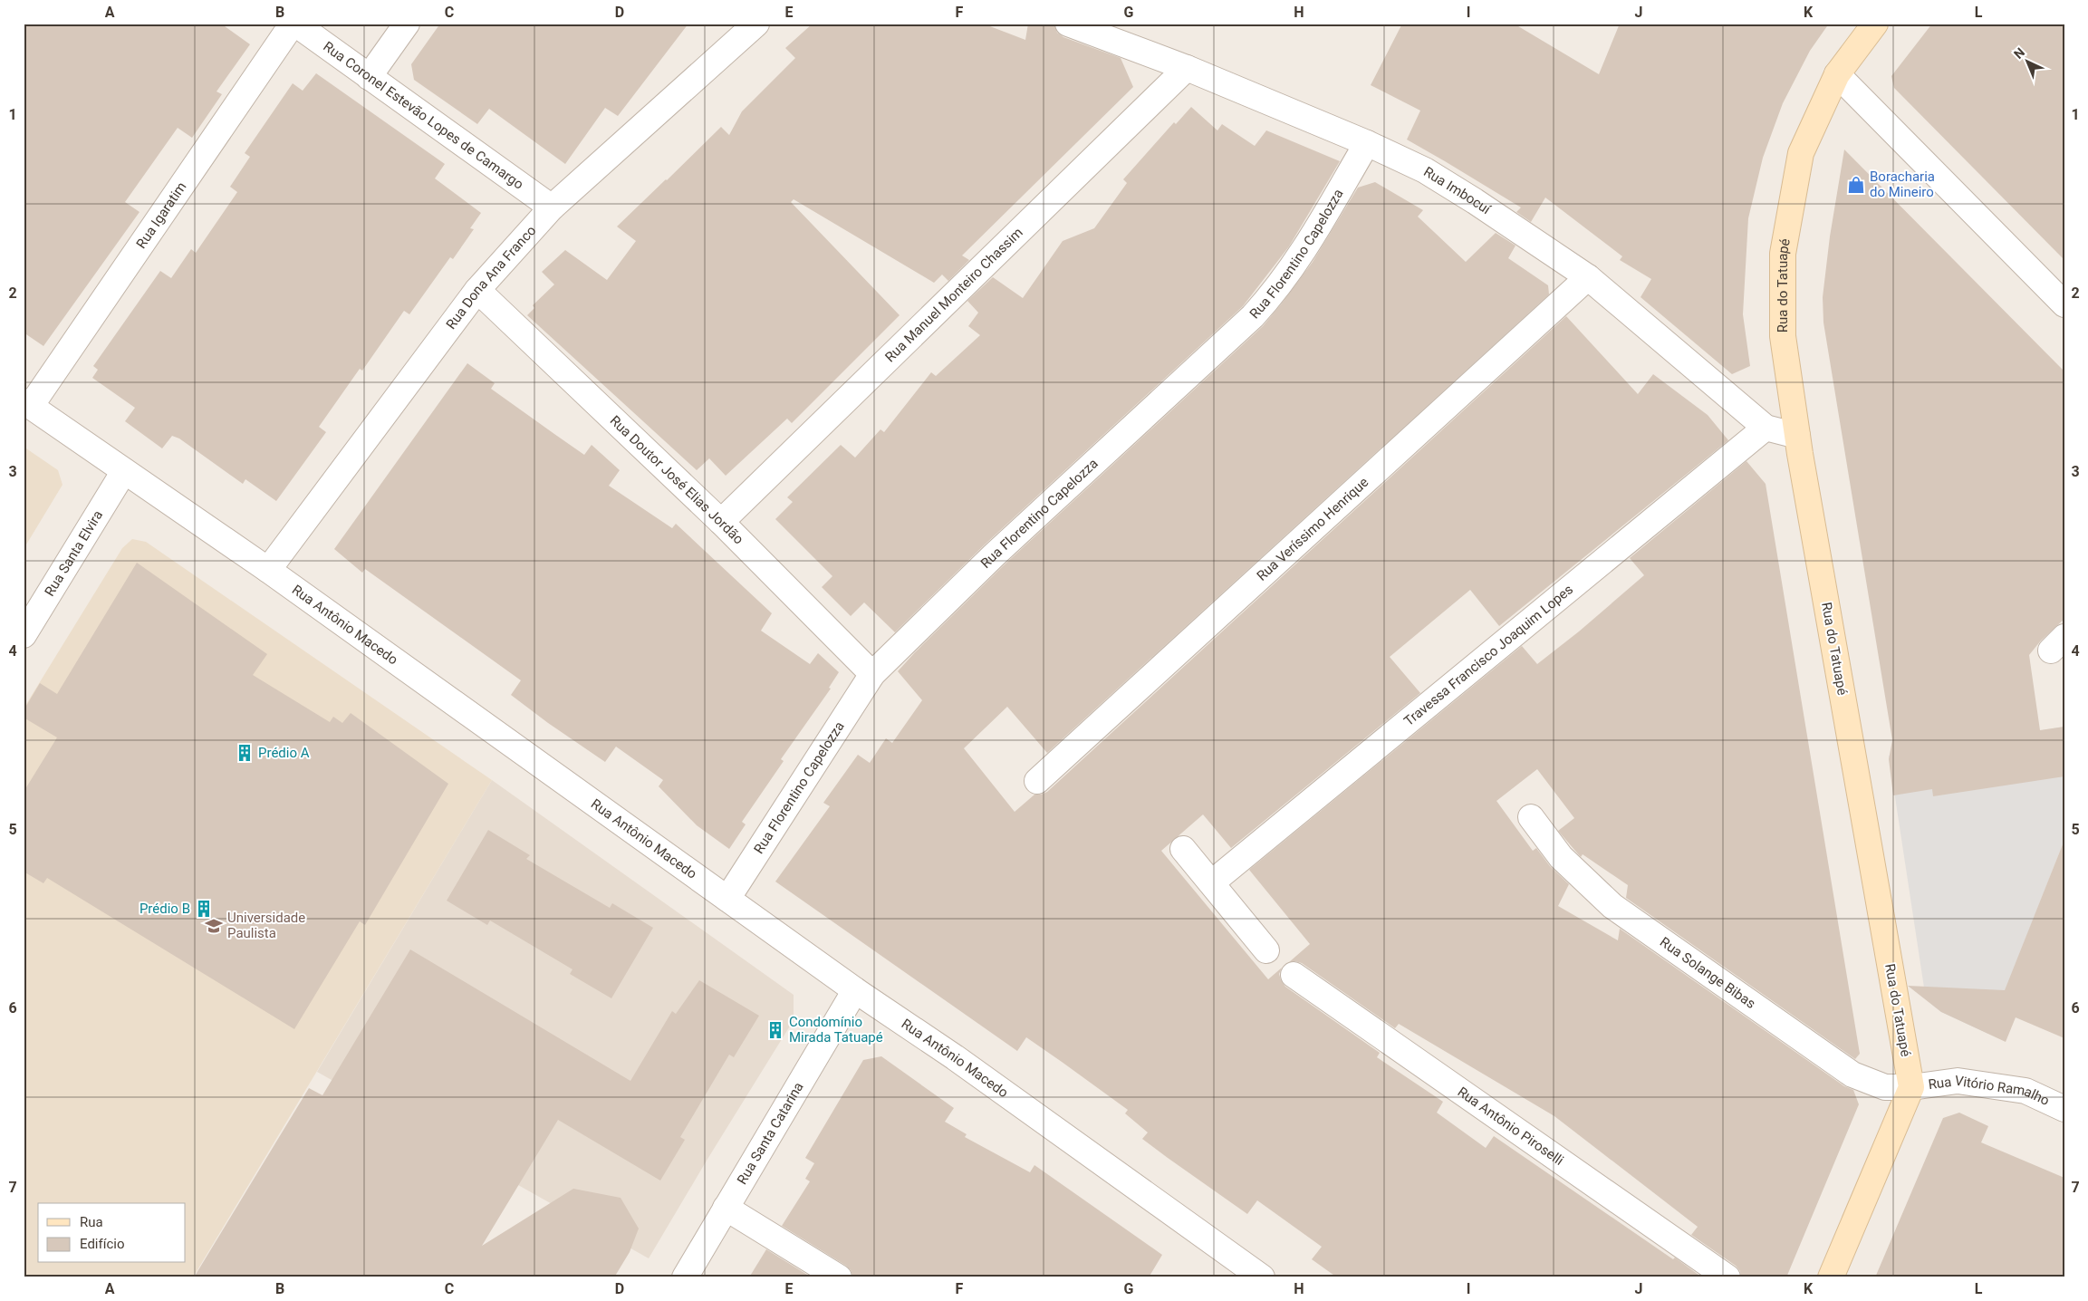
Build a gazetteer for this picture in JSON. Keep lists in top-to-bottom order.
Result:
{
  "streets": {
    "street": [
      "Rua Coronel Estevão Lopes de Camargo",
      "Rua Imbocuí",
      "Rua Igaratim",
      "Rua Florentino Capelozza",
      "Rua Dona Ana Franco",
      "Rua do Tatuapé",
      "Rua Manuel Monteiro Chassim",
      "Rua Doutor José Elias Jordão",
      "Rua Veríssimo Henrique",
      "Rua Santa Elvira",
      "Rua Antônio Macedo",
      "Travessa Francisco Joaquim Lopes",
      "Rua Solange Bibas",
      "Rua Vitório Ramalho",
      "Rua Antônio Piroselli",
      "Rua Santa Catarina"
    ]
  },
  "crossings": [
    ["Rua Coronel Estevão Lopes de Camargo", "Rua Igaratim"],
    ["Rua Coronel Estevão Lopes de Camargo", "Rua Dona Ana Franco"],
    ["Rua Imbocuí", "Rua Florentino Capelozza"],
    ["Rua Imbocuí", "Rua do Tatuapé"],
    ["Rua Imbocuí", "Rua Manuel Monteiro Chassim"],
    ["Rua Imbocuí", "Rua Veríssimo Henrique"],
    ["Rua Imbocuí", "Travessa Francisco Joaquim Lopes"],
    ["Rua Igaratim", "Rua Antônio Macedo"],
    ["Rua Florentino Capelozza", "Rua Doutor José Elias Jordão"],
    ["Rua Florentino Capelozza", "Rua Antônio Macedo"],
    ["Rua Dona Ana Franco", "Rua Doutor José Elias Jordão"],
    ["Rua Dona Ana Franco", "Rua Antônio Macedo"],
    ["Rua do Tatuapé", "Rua Solange Bibas"],
    ["Rua do Tatuapé", "Rua Vitório Ramalho"],
    ["Rua Manuel Monteiro Chassim", "Rua Doutor José Elias Jordão"],
    ["Rua Santa Elvira", "Rua Antônio Macedo"],
    ["Rua Antônio Macedo", "Rua Santa Catarina"],
    ["Rua Solange Bibas", "Rua Vitório Ramalho"]
  ],
  "places": {
    "shop": ["Boracharia do Mineiro"],
    "building": ["Prédio A", "Prédio B", "Condomínio Mirada Tatuapé"],
    "school or university": ["Universidade Paulista"]
  },
  "legend": ["Rua", "Edifício"],
  "north": "top left",
  "grid": {
    "columns": [
      "A",
      "B",
      "C",
      "D",
      "E",
      "F",
      "G",
      "H",
      "I",
      "J",
      "K",
      "L"
    ],
    "rows": [
      "1",
      "2",
      "3",
      "4",
      "5",
      "6",
      "7"
    ]
  }
}
